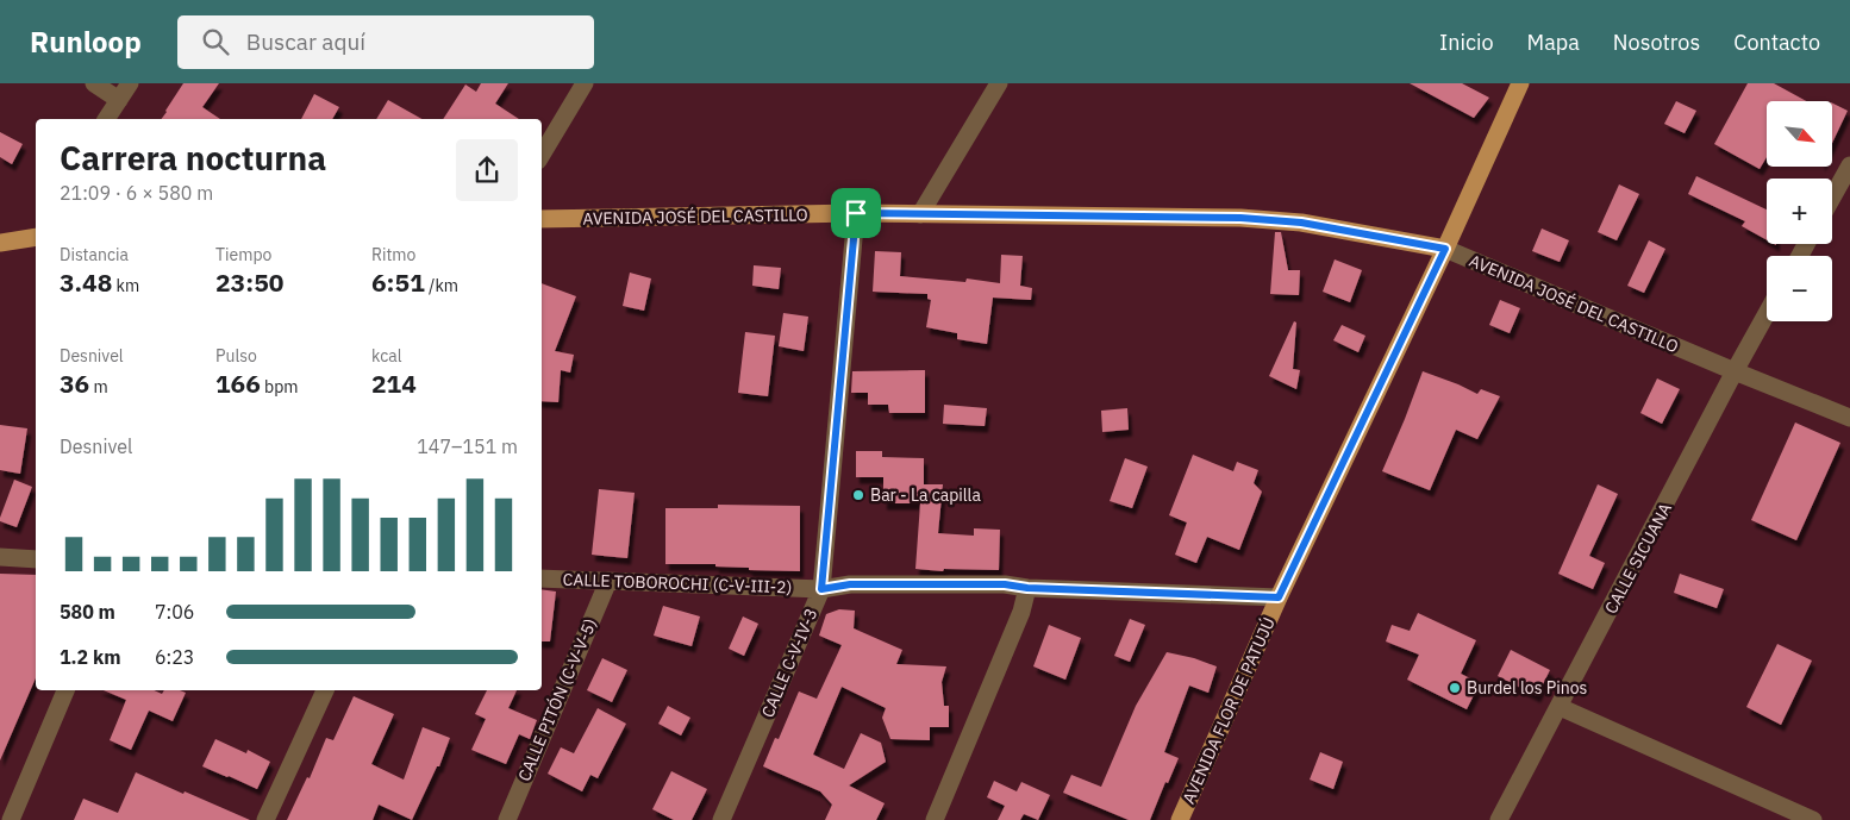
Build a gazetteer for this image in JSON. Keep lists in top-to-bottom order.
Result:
{
  "streets": {
    "main road": ["AVENIDA JOSÉ DEL CASTILLO", "AVENIDA FLOR DE PATUJÚ"],
    "street": [
      "CALLE SICUANA",
      "CALLE TOBOROCHI (C-V-III-2)",
      "CALLE C-V-IV-3",
      "CALLE PITÓN (C-V-V-5)"
    ]
  },
  "crossings": [
    ["AVENIDA JOSÉ DEL CASTILLO", "CALLE SICUANA"],
    ["AVENIDA JOSÉ DEL CASTILLO", "CALLE C-V-IV-3"],
    ["AVENIDA JOSÉ DEL CASTILLO", "AVENIDA FLOR DE PATUJÚ"],
    ["CALLE TOBOROCHI (C-V-III-2)", "CALLE C-V-IV-3"],
    ["CALLE TOBOROCHI (C-V-III-2)", "CALLE PITÓN (C-V-V-5)"],
    ["CALLE TOBOROCHI (C-V-III-2)", "AVENIDA FLOR DE PATUJÚ"]
  ],
  "places": ["Bar - La capilla", "Burdel los Pinos"],
  "north": "bottom right",
  "page": {
    "header": "Runloop",
    "search": "Buscar aquí",
    "nav": [
      "Inicio",
      "Mapa",
      "Nosotros",
      "Contacto"
    ],
    "map_buttons": ["+", "−"],
    "heading": ["Carrera nocturna", "21:09 · 6 × 580 m"],
    "stats": [
      ["Distancia", "3.48 km"],
      ["Tiempo", "23:50"],
      ["Ritmo", "6:51 /km"],
      ["Desnivel", "36 m"],
      ["Pulso", "166 bpm"],
      ["kcal", "214"]
    ],
    "chart": ["Desnivel", "147–151 m"],
    "list": [
      {
        "name": "580 m",
        "note": "7:06"
      },
      {
        "name": "1.2 km",
        "note": "6:23"
      }
    ]
  }
}
